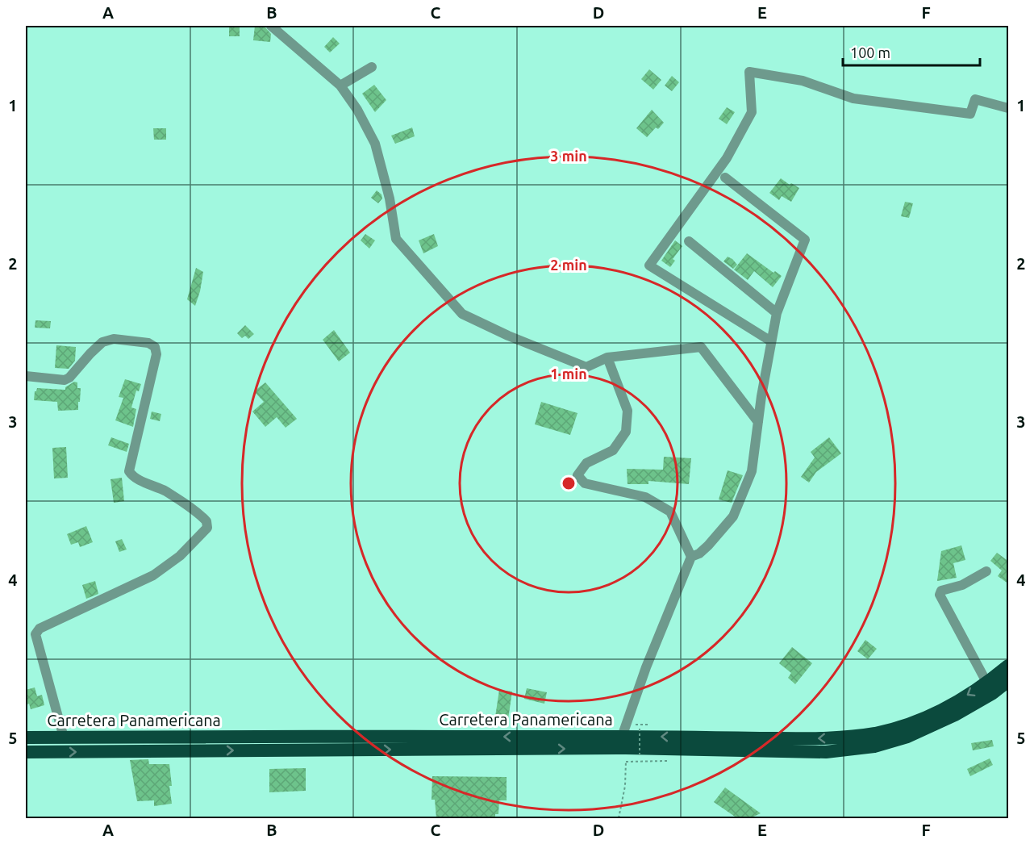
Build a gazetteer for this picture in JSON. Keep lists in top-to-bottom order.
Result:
{
  "streets": {
    "highway": ["Carretera Panamericana"]
  },
  "scale_bar": "100 m",
  "grid": {
    "columns": [
      "A",
      "B",
      "C",
      "D",
      "E",
      "F"
    ],
    "rows": [
      "1",
      "2",
      "3",
      "4",
      "5"
    ]
  },
  "rings": ["3 min", "2 min", "1 min"]
}
